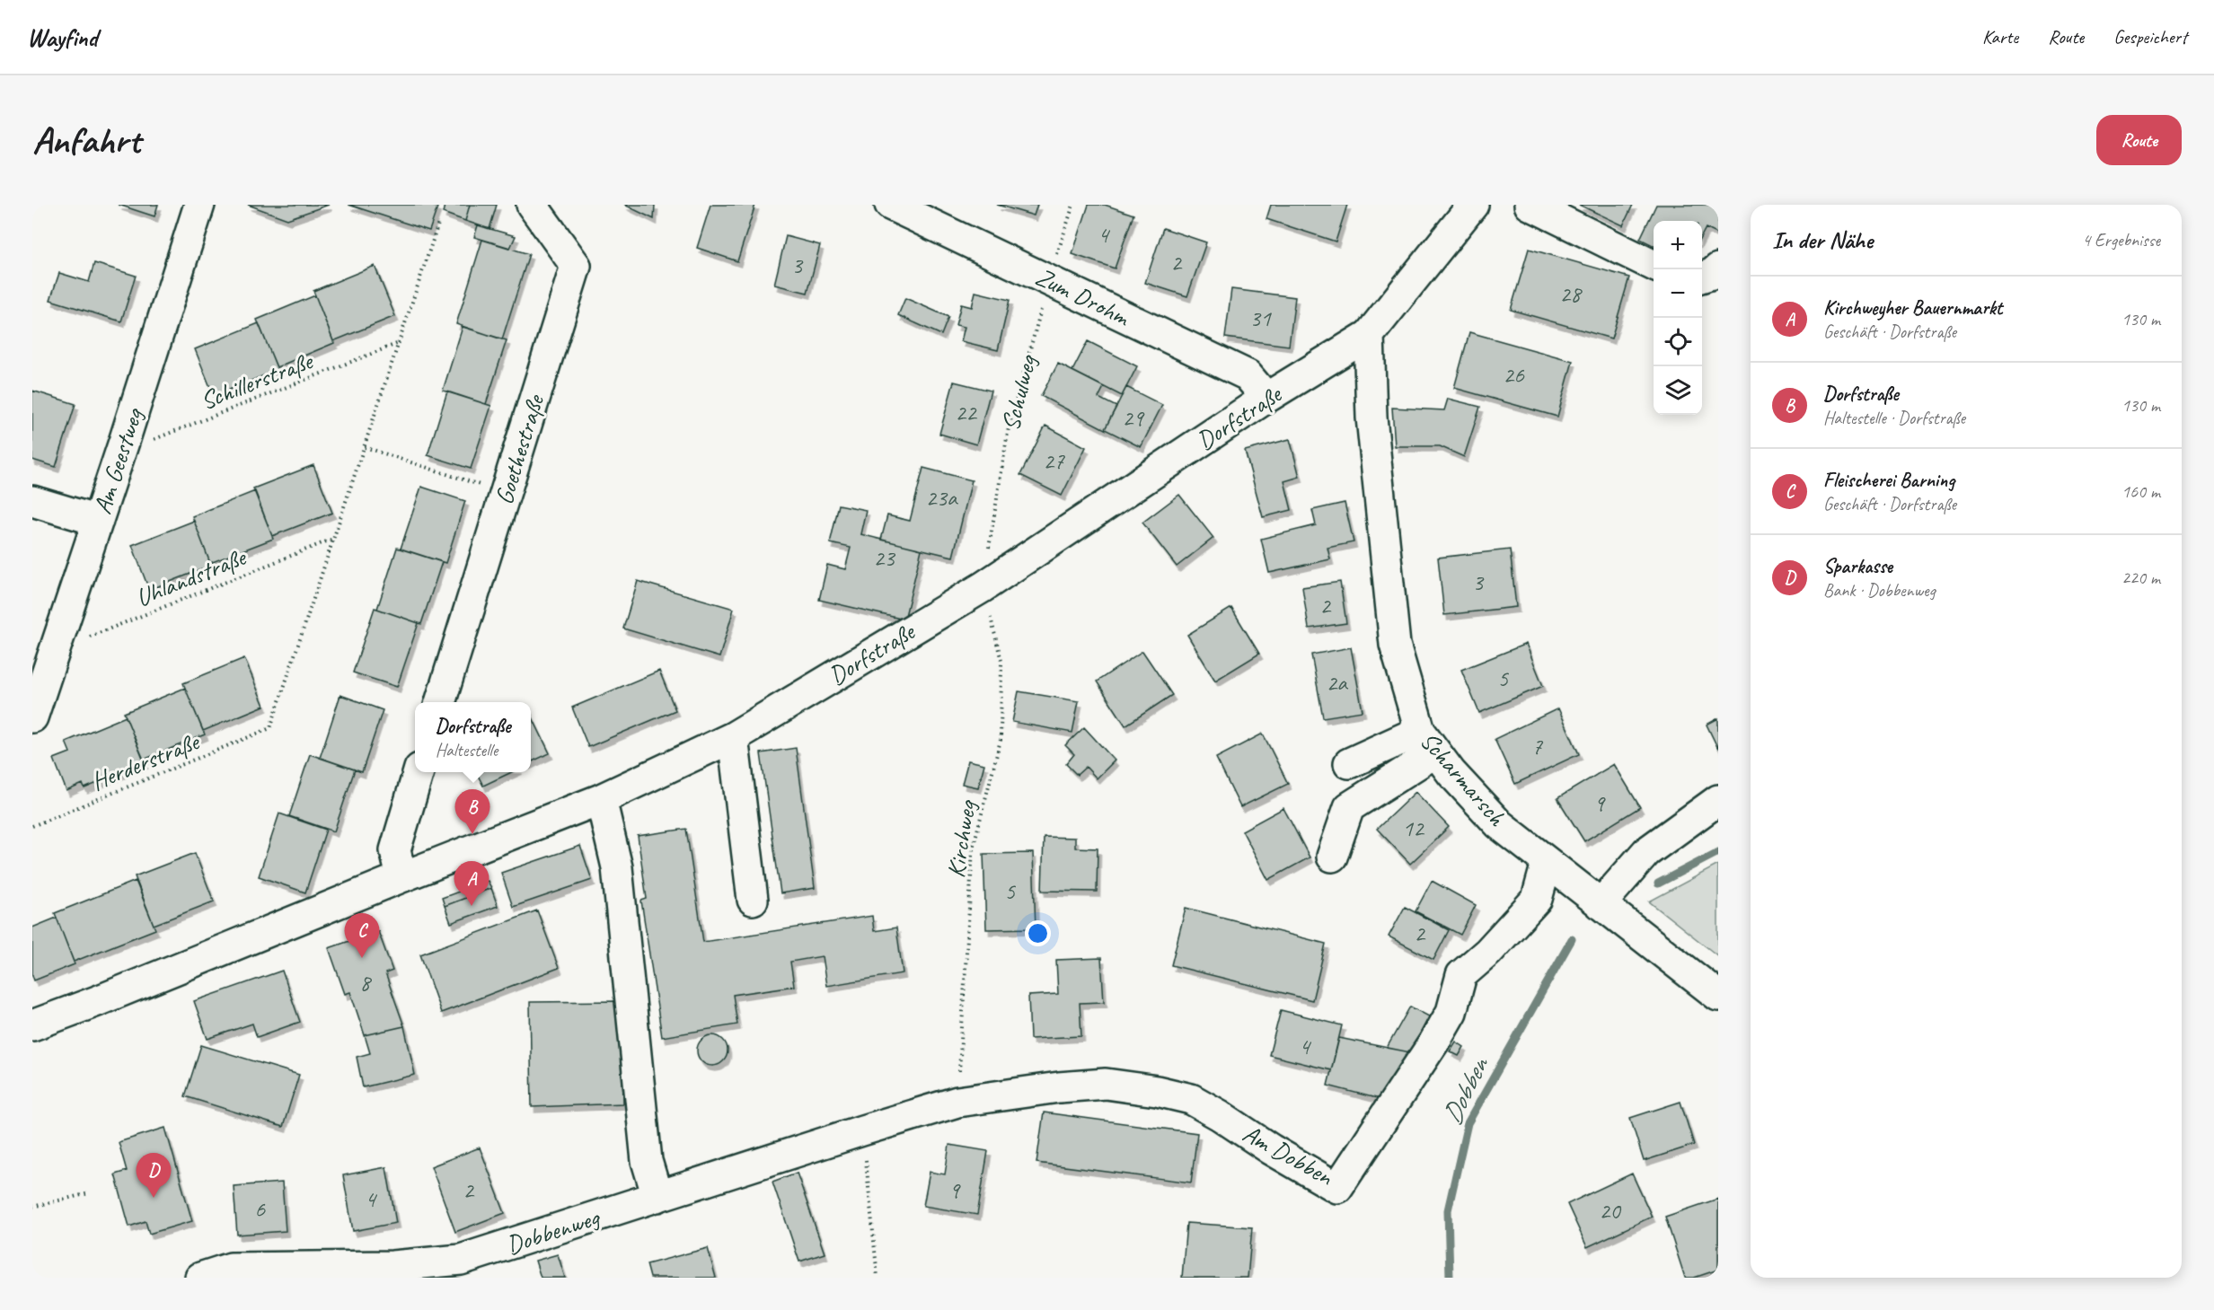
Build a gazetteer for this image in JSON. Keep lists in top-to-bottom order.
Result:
{
  "streets": {
    "street": [
      "Zum Drohm",
      "Dorfstraße",
      "Goethestraße",
      "Am Geestweg",
      "Scharmarsch",
      "Am Dobben",
      "Dobbenweg"
    ],
    "path": [
      "Schillerstraße",
      "Schulweg",
      "Uhlandstraße",
      "Herderstraße",
      "Kirchweg"
    ]
  },
  "crossings": [
    ["Zum Drohm", "Schulweg"],
    ["Zum Drohm", "Dorfstraße"],
    ["Schillerstraße", "Am Geestweg"],
    ["Schulweg", "Dorfstraße"],
    ["Schulweg", "Kirchweg"],
    ["Dorfstraße", "Scharmarsch"],
    ["Dorfstraße", "Kirchweg"],
    ["Am Geestweg", "Uhlandstraße"],
    ["Uhlandstraße", "Herderstraße"],
    ["Scharmarsch", "Am Dobben"],
    ["Kirchweg", "Am Dobben"],
    ["Am Dobben", "Dobbenweg"]
  ],
  "water": ["Dobben"],
  "house_numbers": [
    "4",
    "2",
    "3",
    "28",
    "31",
    "26",
    "22",
    "29",
    "27",
    "23a",
    "23",
    "3",
    "2",
    "5",
    "2a",
    "7",
    "9",
    "12",
    "5",
    "2",
    "8",
    "4",
    "2",
    "9",
    "4",
    "6",
    "20"
  ],
  "page": {
    "header": "Wayfind",
    "nav": ["Karte", "Route", "Gespeichert"],
    "buttons": "Route",
    "title": "Anfahrt",
    "heading": ["In der Nähe", "4 Ergebnisse"],
    "map_buttons": ["+", "−"],
    "list": [
      {
        "mark": "A",
        "name": "Kirchweyher Bauernmarkt",
        "note": "Geschäft · Dorfstraße",
        "value": "130 m"
      },
      {
        "mark": "B",
        "name": "Dorfstraße",
        "note": "Haltestelle · Dorfstraße",
        "value": "130 m"
      },
      {
        "mark": "C",
        "name": "Fleischerei Barning",
        "note": "Geschäft · Dorfstraße",
        "value": "160 m"
      },
      {
        "mark": "D",
        "name": "Sparkasse",
        "note": "Bank · Dobbenweg",
        "value": "220 m"
      }
    ],
    "popup": ["Dorfstraße", "Haltestelle"],
    "pins": [
      "B",
      "A",
      "C",
      "D"
    ]
  }
}
